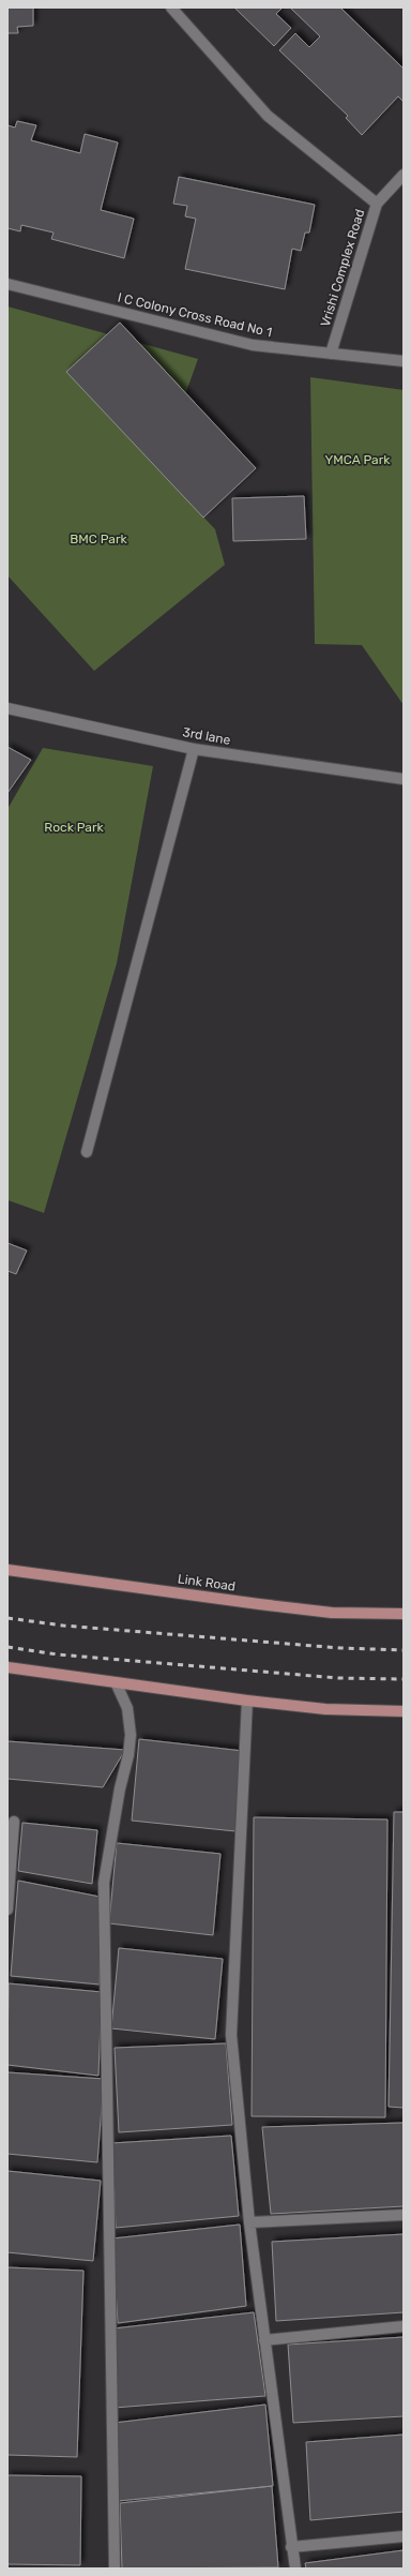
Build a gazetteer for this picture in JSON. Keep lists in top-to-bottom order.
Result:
{
  "streets": {
    "main road": ["Link Road"],
    "street": ["Vrishi Complex Road", "I C Colony Cross Road No 1", "3rd lane"]
  },
  "crossings": [
    ["Vrishi Complex Road", "I C Colony Cross Road No 1"]
  ],
  "parks": ["YMCA Park", "BMC Park", "Rock Park"]
}
